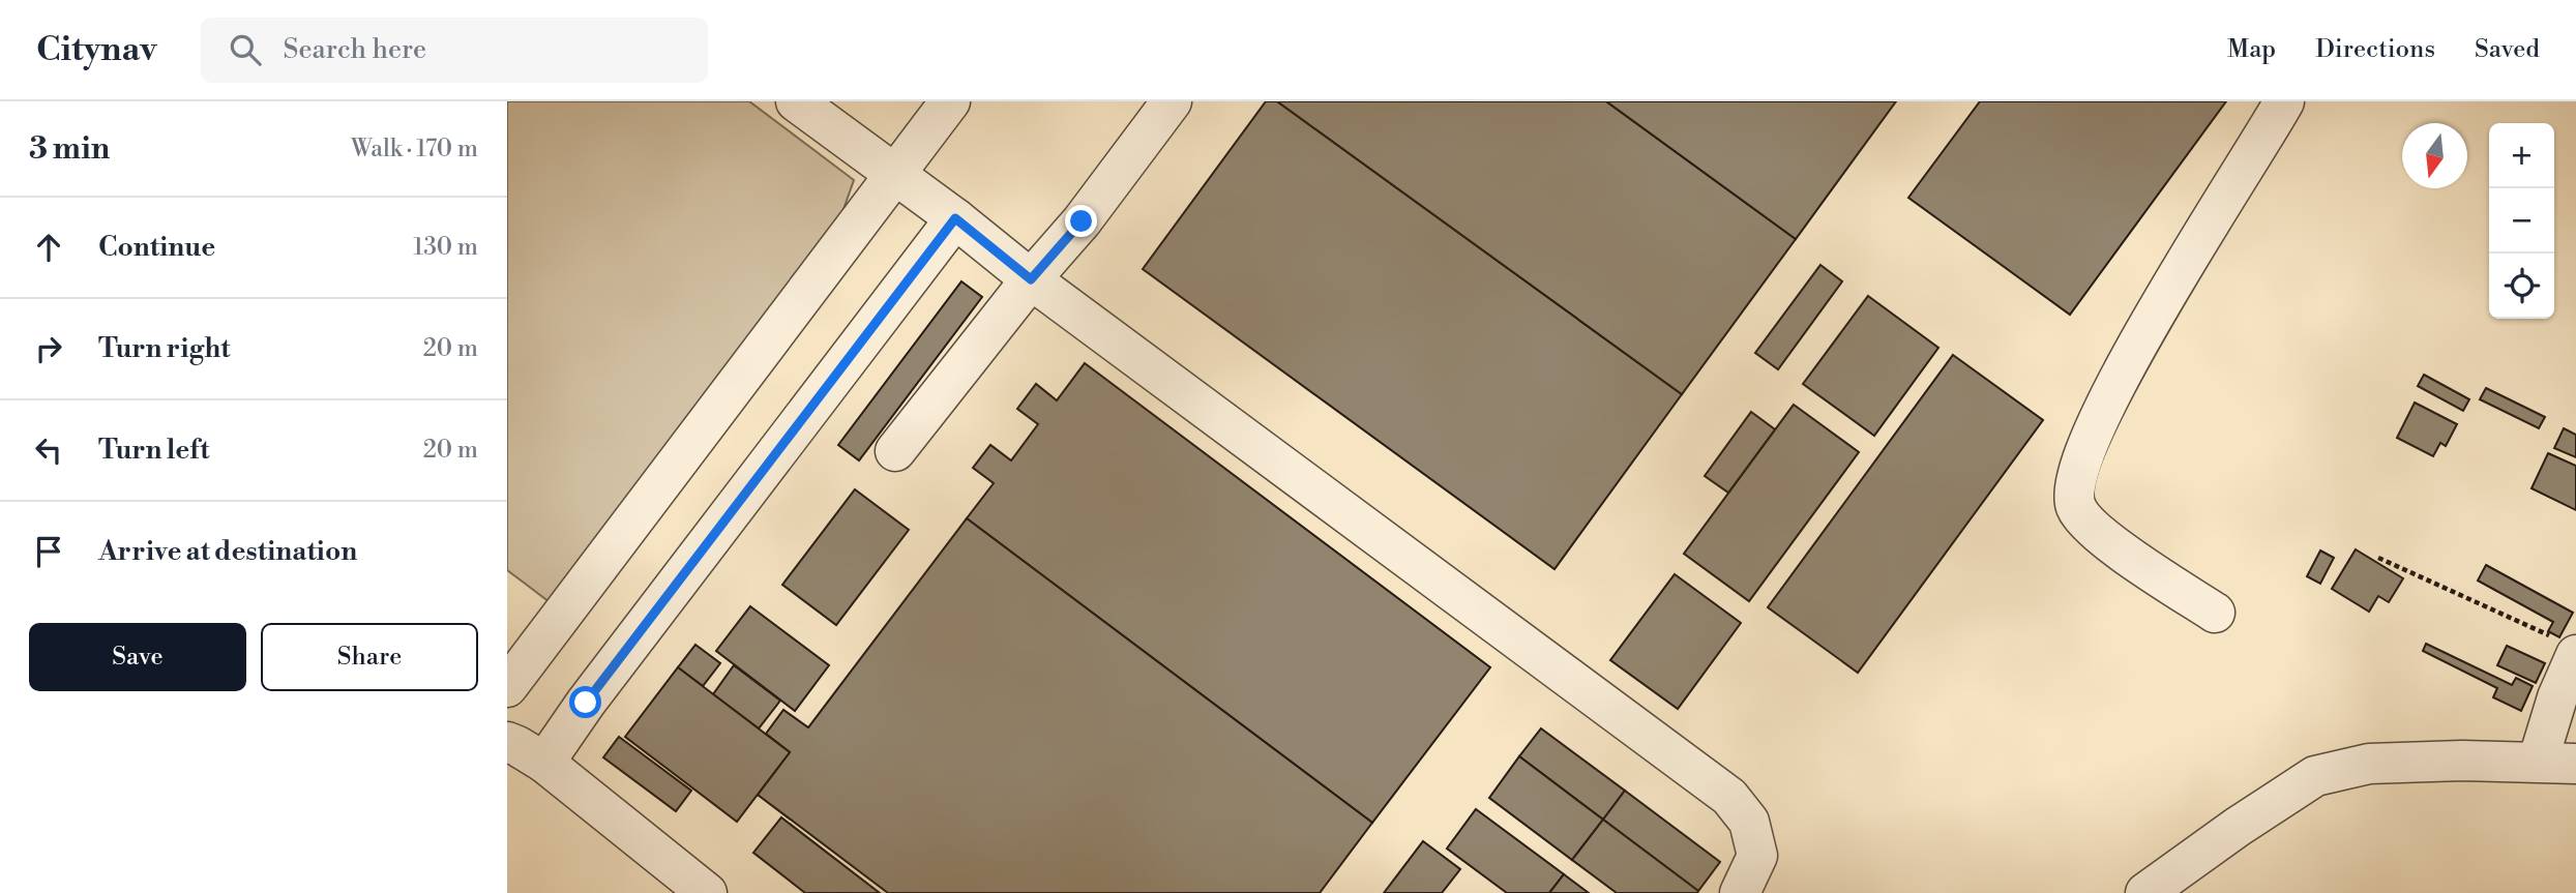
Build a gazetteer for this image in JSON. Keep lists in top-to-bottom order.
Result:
{
  "north": "bottom",
  "page": {
    "header": "Citynav",
    "search": "Search here",
    "nav": ["Map", "Directions", "Saved"],
    "heading": ["3 min", "Walk · 170 m"],
    "map_buttons": ["+", "−"],
    "list": [
      ["Continue", "130 m"],
      ["Turn right", "20 m"],
      ["Turn left", "20 m"],
      "Arrive at destination"
    ],
    "buttons": ["Save", "Share"]
  }
}
